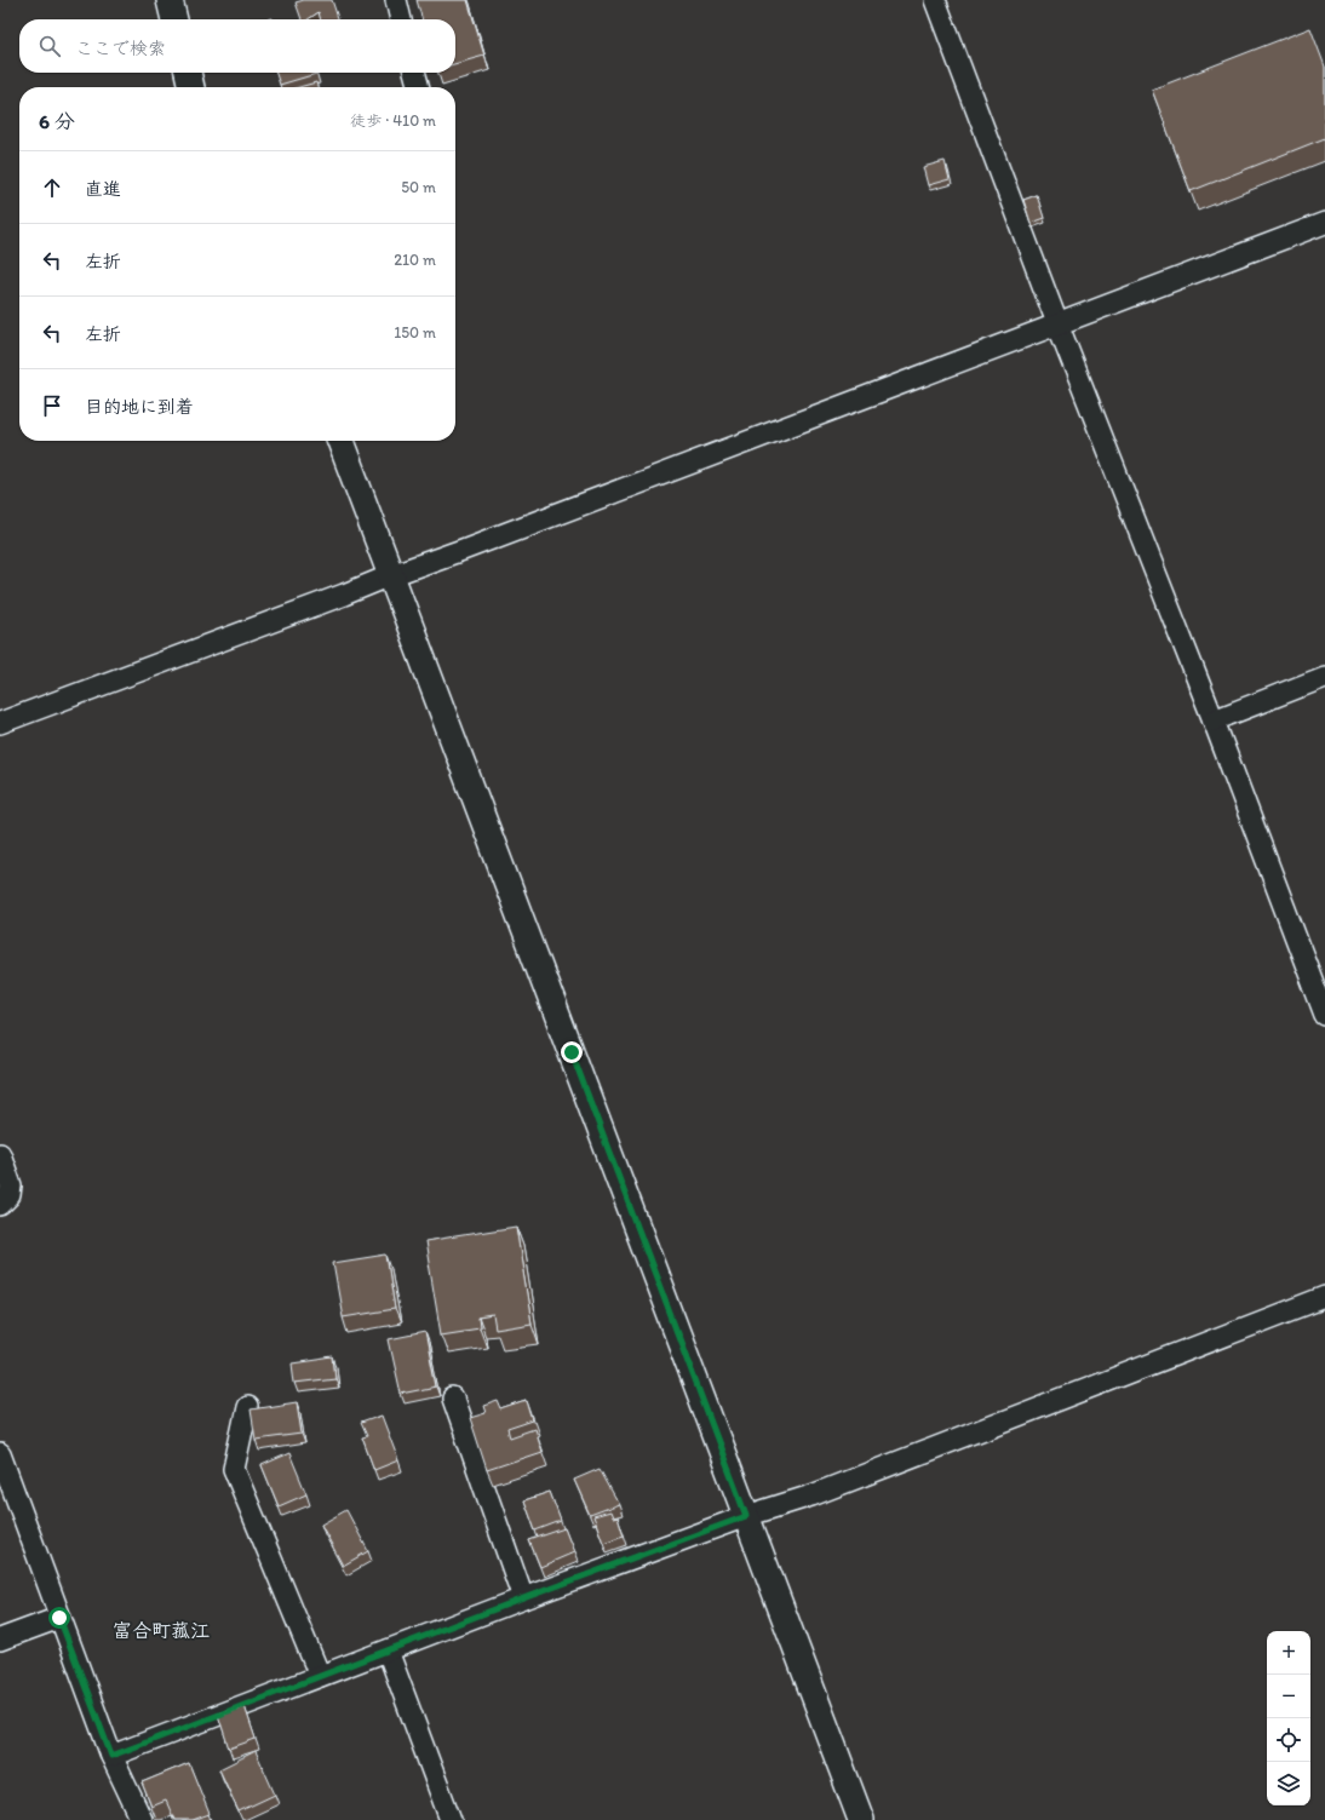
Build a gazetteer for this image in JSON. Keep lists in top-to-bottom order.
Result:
{
  "districts": ["富合町菰江"],
  "page": {
    "search": "ここで検索",
    "heading": ["6 分", "徒歩 · 410 m"],
    "list": [
      ["直進", "50 m"],
      ["左折", "210 m"],
      ["左折", "150 m"],
      "目的地に到着"
    ],
    "map_buttons": ["+", "−"]
  }
}
